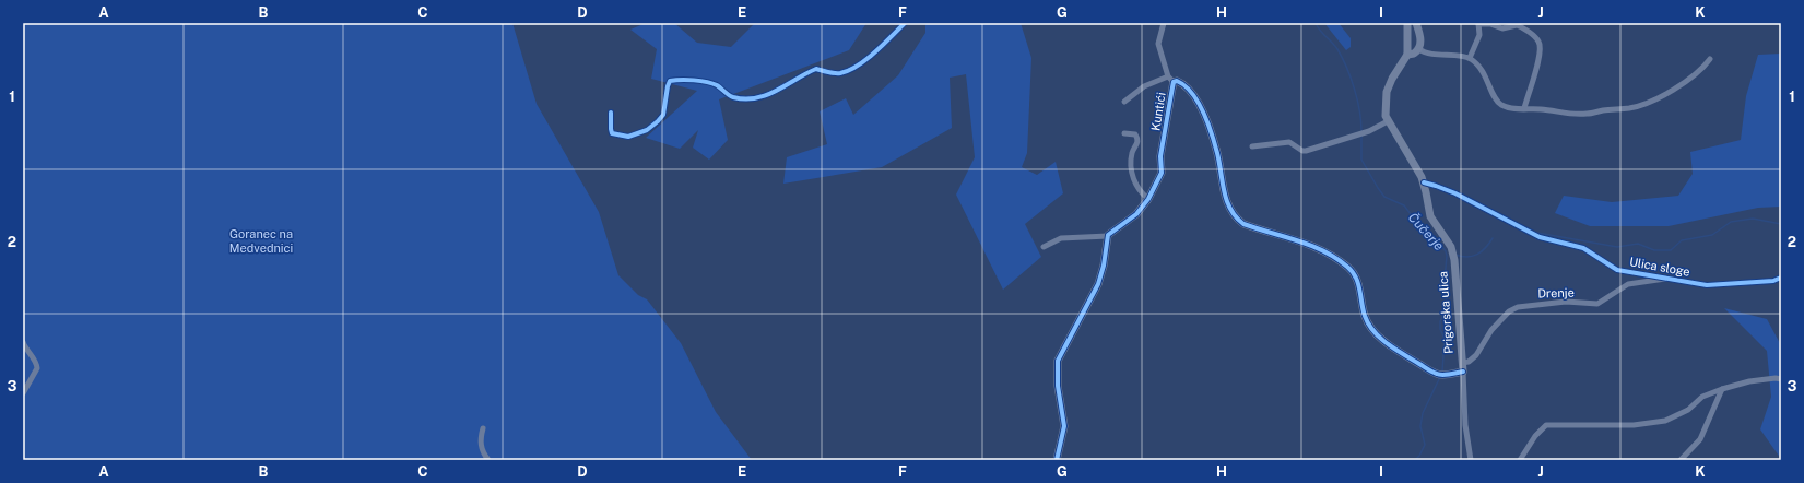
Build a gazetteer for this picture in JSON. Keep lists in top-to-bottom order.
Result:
{
  "streets": {
    "street": [
      "Kuntići",
      "Ulica sloge",
      "Drenje",
      "Prigorska ulica"
    ]
  },
  "crossings": [
    ["Kuntići", "Prigorska ulica"],
    ["Ulica sloge", "Drenje"],
    ["Ulica sloge", "Prigorska ulica"],
    ["Drenje", "Prigorska ulica"]
  ],
  "water": ["Čučerje"],
  "parks": ["Goranec na Medvednici"],
  "grid": {
    "columns": [
      "A",
      "B",
      "C",
      "D",
      "E",
      "F",
      "G",
      "H",
      "I",
      "J",
      "K"
    ],
    "rows": ["1", "2", "3"]
  }
}
